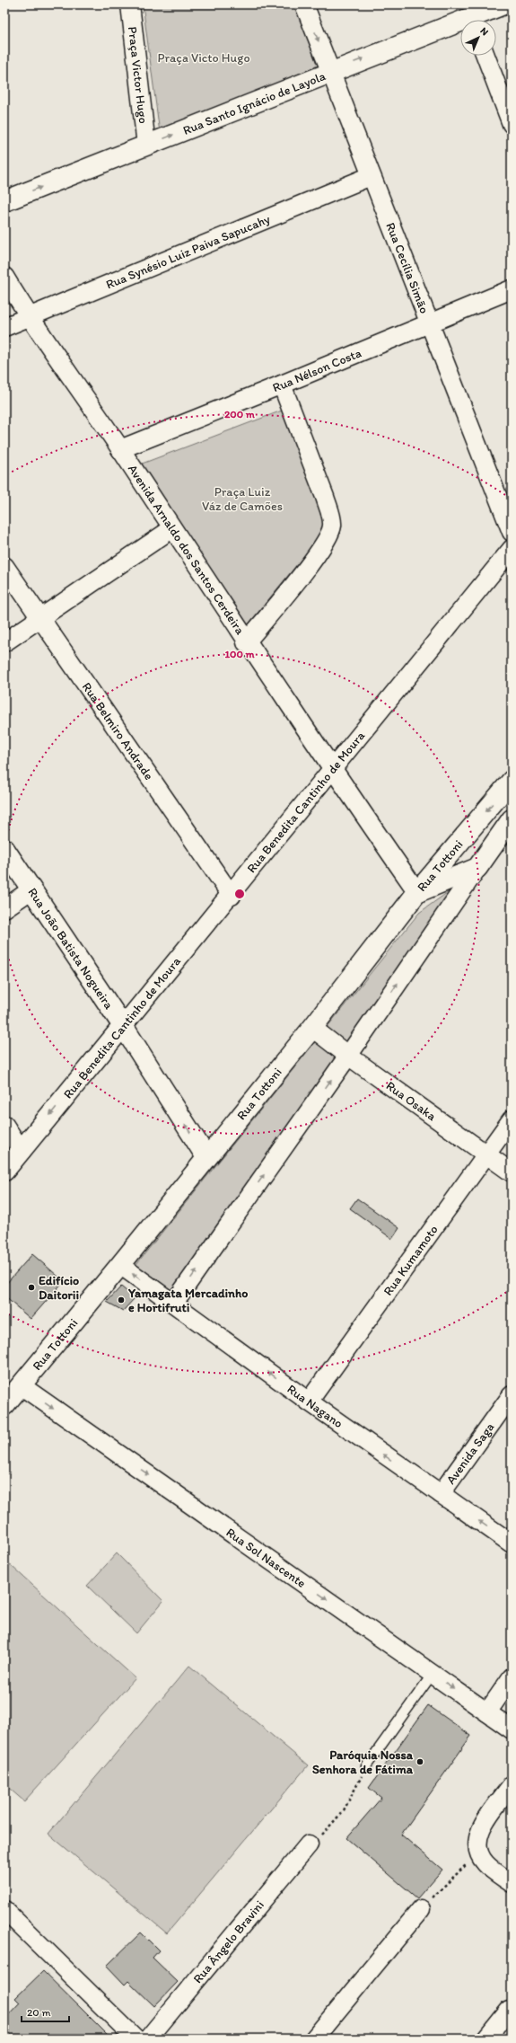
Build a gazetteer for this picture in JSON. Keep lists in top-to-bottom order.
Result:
{
  "streets": {
    "street": [
      "Praça Victor Hugo",
      "Rua Santo Ignácio de Layola",
      "Rua Synésio Luiz Paiva Sapucahy",
      "Rua Cecília Simão",
      "Rua Nélson Costa",
      "Avenida Arnaldo dos Santos Cerdeira",
      "Rua Belmiro Andrade",
      "Rua Benedita Cantinho de Moura",
      "Rua Tottoni",
      "Rua João Batista Nogueira",
      "Rua Osaka",
      "Rua Kumamoto",
      "Rua Nagano",
      "Avenida Saga",
      "Rua Sol Nascente",
      "Rua Ângelo Bravini"
    ]
  },
  "crossings": [
    ["Praça Victor Hugo", "Rua Santo Ignácio de Layola"],
    ["Rua Santo Ignácio de Layola", "Rua Cecília Simão"],
    ["Rua Synésio Luiz Paiva Sapucahy", "Rua Cecília Simão"],
    ["Rua Synésio Luiz Paiva Sapucahy", "Avenida Arnaldo dos Santos Cerdeira"],
    ["Rua Cecília Simão", "Rua Nélson Costa"],
    ["Rua Nélson Costa", "Avenida Arnaldo dos Santos Cerdeira"],
    ["Avenida Arnaldo dos Santos Cerdeira", "Rua Benedita Cantinho de Moura"],
    ["Avenida Arnaldo dos Santos Cerdeira", "Rua Tottoni"],
    ["Rua Belmiro Andrade", "Rua Benedita Cantinho de Moura"],
    ["Rua Benedita Cantinho de Moura", "Rua João Batista Nogueira"],
    ["Rua Tottoni", "Rua João Batista Nogueira"],
    ["Rua Tottoni", "Rua Osaka"],
    ["Rua Tottoni", "Rua Nagano"],
    ["Rua Tottoni", "Rua Sol Nascente"],
    ["Rua Osaka", "Rua Kumamoto"],
    ["Rua Kumamoto", "Rua Nagano"],
    ["Rua Nagano", "Avenida Saga"]
  ],
  "one_way": [
    "Rua Santo Ignácio de Layola",
    "Rua João Batista Nogueira",
    "Rua Nagano",
    "Rua Sol Nascente"
  ],
  "parks": ["Praça Victo Hugo", "Praça Luiz Váz de Camões"],
  "places": ["Edifício Daitorii", "Yamagata Mercadinho e Hortifruti", "Paróquia Nossa Senhora de Fátima"],
  "scale_bar": "20 m",
  "north": "top right",
  "rings": ["200 m", "100 m"]
}
